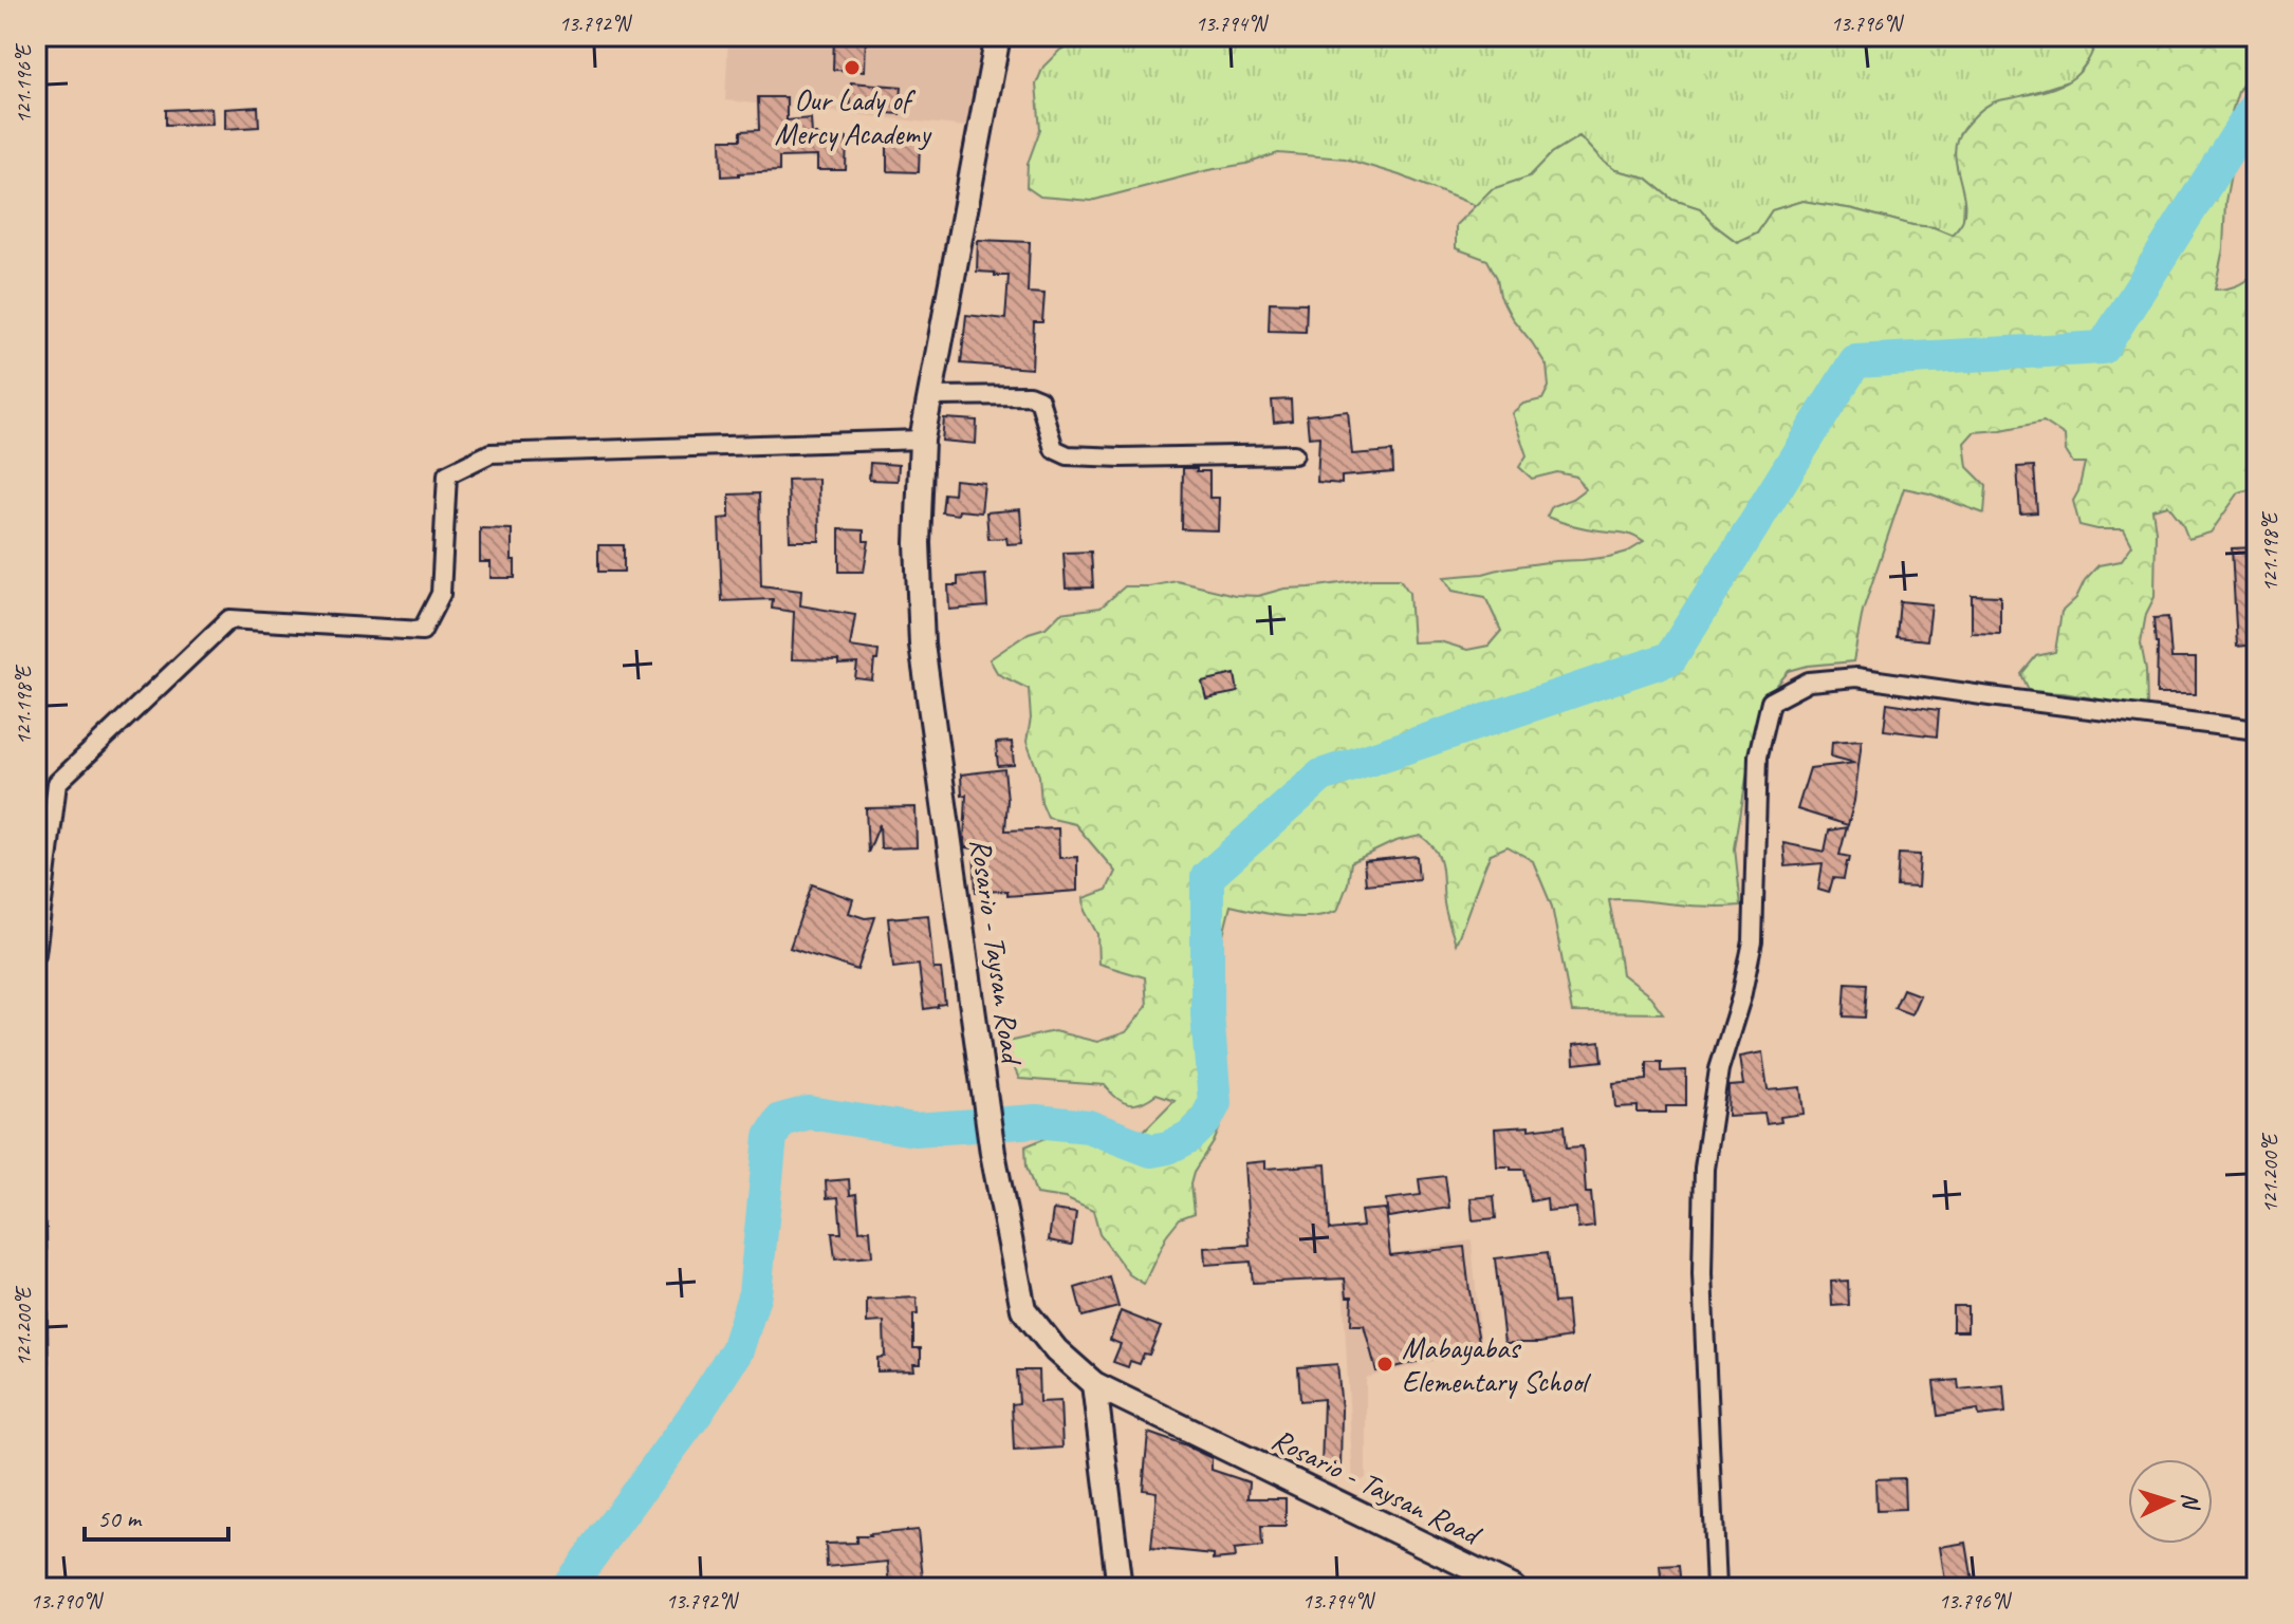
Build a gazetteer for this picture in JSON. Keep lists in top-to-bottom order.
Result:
{
  "streets": {
    "main road": ["Rosario - Taysan Road"]
  },
  "places": ["Our Lady of Mercy Academy", "Mabayabas Elementary School"],
  "scale_bar": "50 m",
  "north": "right",
  "coordinates": [
    "13.792°N",
    "13.794°N",
    "13.796°N",
    "121.196°E",
    "121.198°E",
    "121.200°E",
    "13.790°N"
  ]
}
